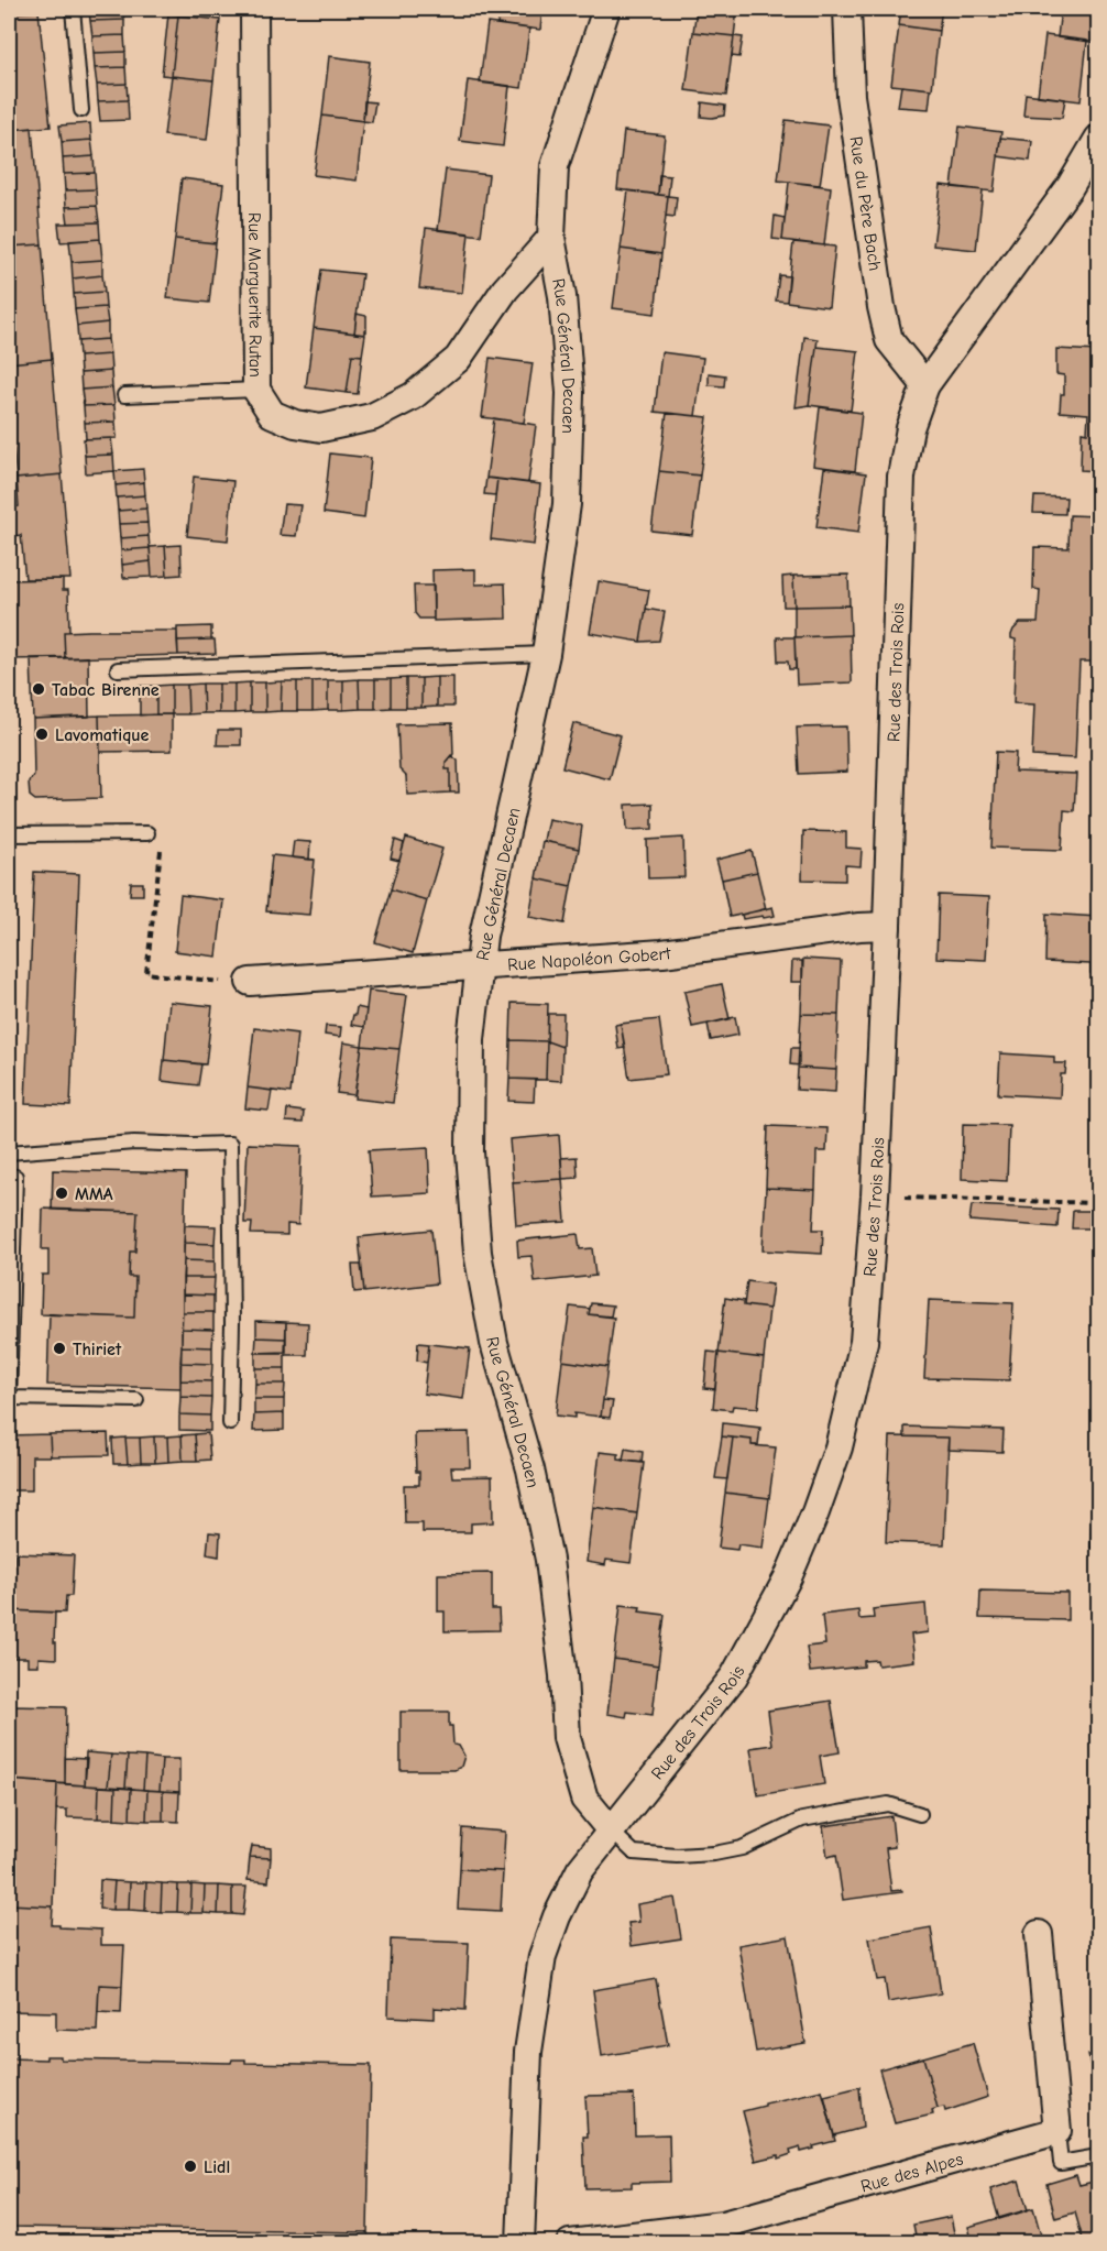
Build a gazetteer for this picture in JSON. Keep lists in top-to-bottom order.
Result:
{
  "streets": {
    "street": [
      "Rue du Père Bach",
      "Rue Marguerite Rutan",
      "Rue Général Decaen",
      "Rue des Trois Rois",
      "Rue Napoléon Gobert",
      "Rue des Alpes"
    ]
  },
  "crossings": [
    ["Rue du Père Bach", "Rue des Trois Rois"],
    ["Rue Marguerite Rutan", "Rue Général Decaen"],
    ["Rue Général Decaen", "Rue des Trois Rois"],
    ["Rue Général Decaen", "Rue Napoléon Gobert"],
    ["Rue des Trois Rois", "Rue Napoléon Gobert"]
  ],
  "places": [
    "Tabac Birenne",
    "Lavomatique",
    "MMA",
    "Thiriet",
    "Lidl"
  ]
}
